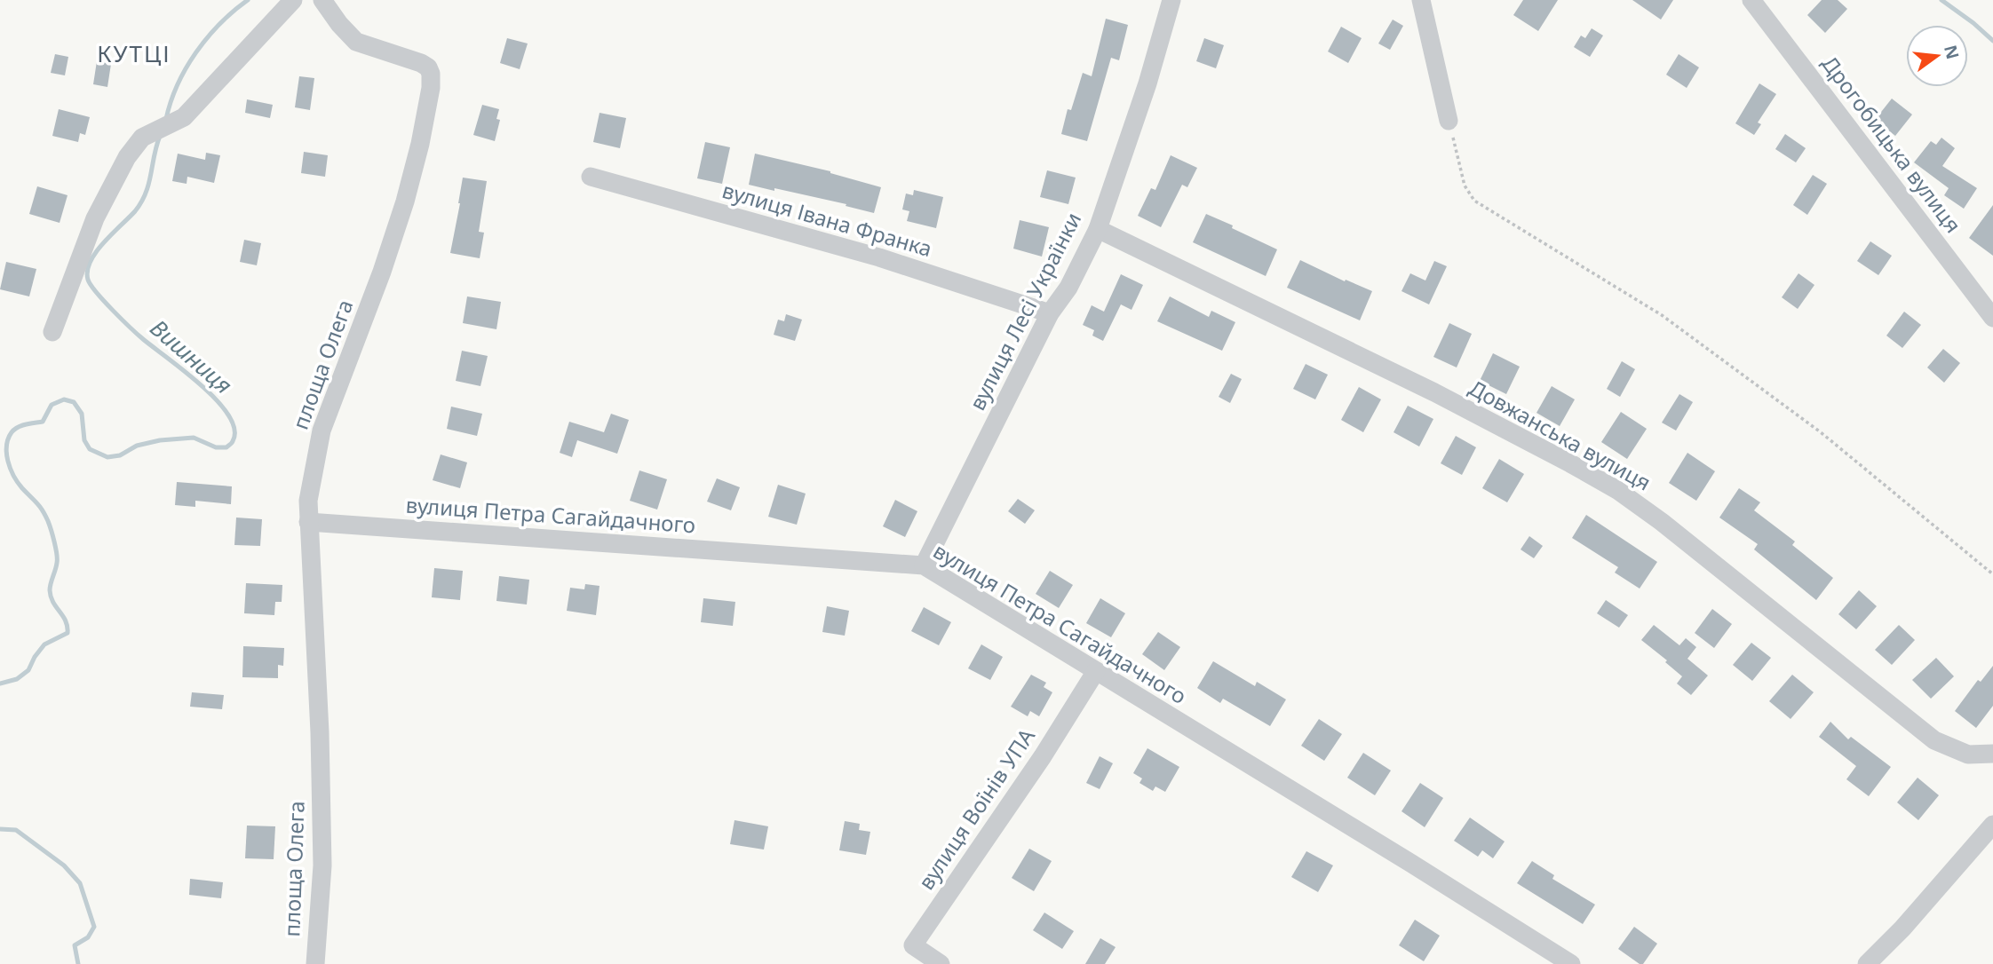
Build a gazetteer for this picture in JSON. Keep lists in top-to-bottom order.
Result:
{
  "streets": {
    "street": [
      "Дрогобицька вулиця",
      "вулиця Івана Франка",
      "вулиця Лесі Українки",
      "площа Олега",
      "Довжанська вулиця",
      "вулиця Петра Сагайдачного",
      "вулиця Воїнів УПА"
    ]
  },
  "crossings": [
    ["вулиця Івана Франка", "вулиця Лесі Українки"],
    ["вулиця Лесі Українки", "Довжанська вулиця"],
    ["вулиця Лесі Українки", "вулиця Петра Сагайдачного"],
    ["площа Олега", "вулиця Петра Сагайдачного"],
    ["вулиця Петра Сагайдачного", "вулиця Воїнів УПА"]
  ],
  "districts": ["КУТЦІ"],
  "water": ["Вишниця"],
  "north": "right"
}
